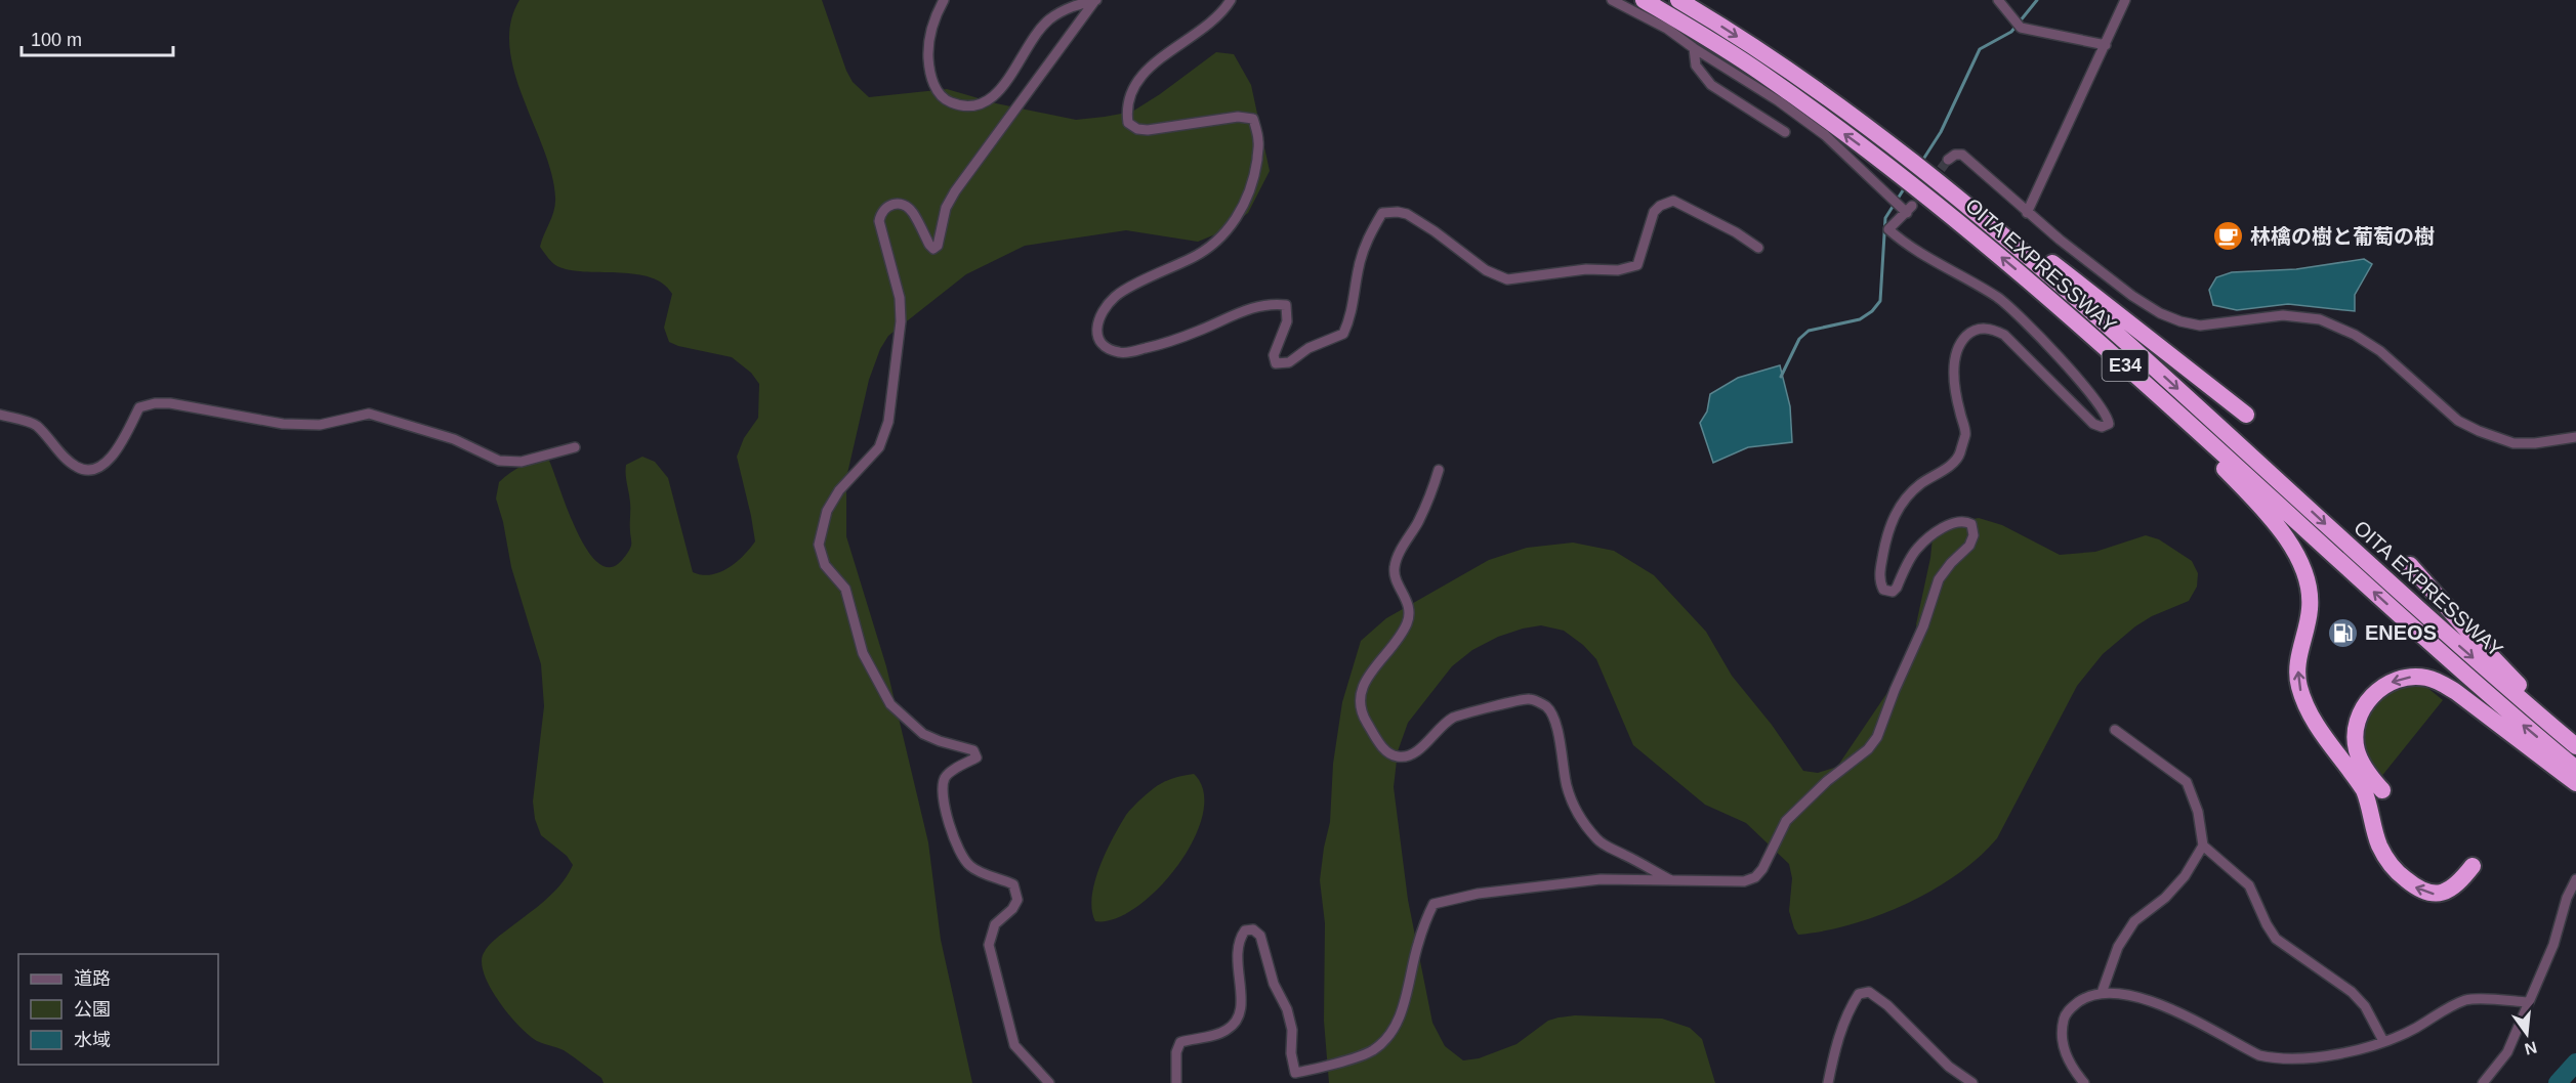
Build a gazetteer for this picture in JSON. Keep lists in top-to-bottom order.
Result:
{
  "streets": {
    "highway": ["OITA EXPRESSWAY", "E34"]
  },
  "places": {
    "cafe": ["林檎の樹と葡萄の樹"],
    "fuel station": ["ENEOS"]
  },
  "legend": ["道路", "公園", "水域"],
  "scale_bar": "100 m",
  "north": "bottom"
}
